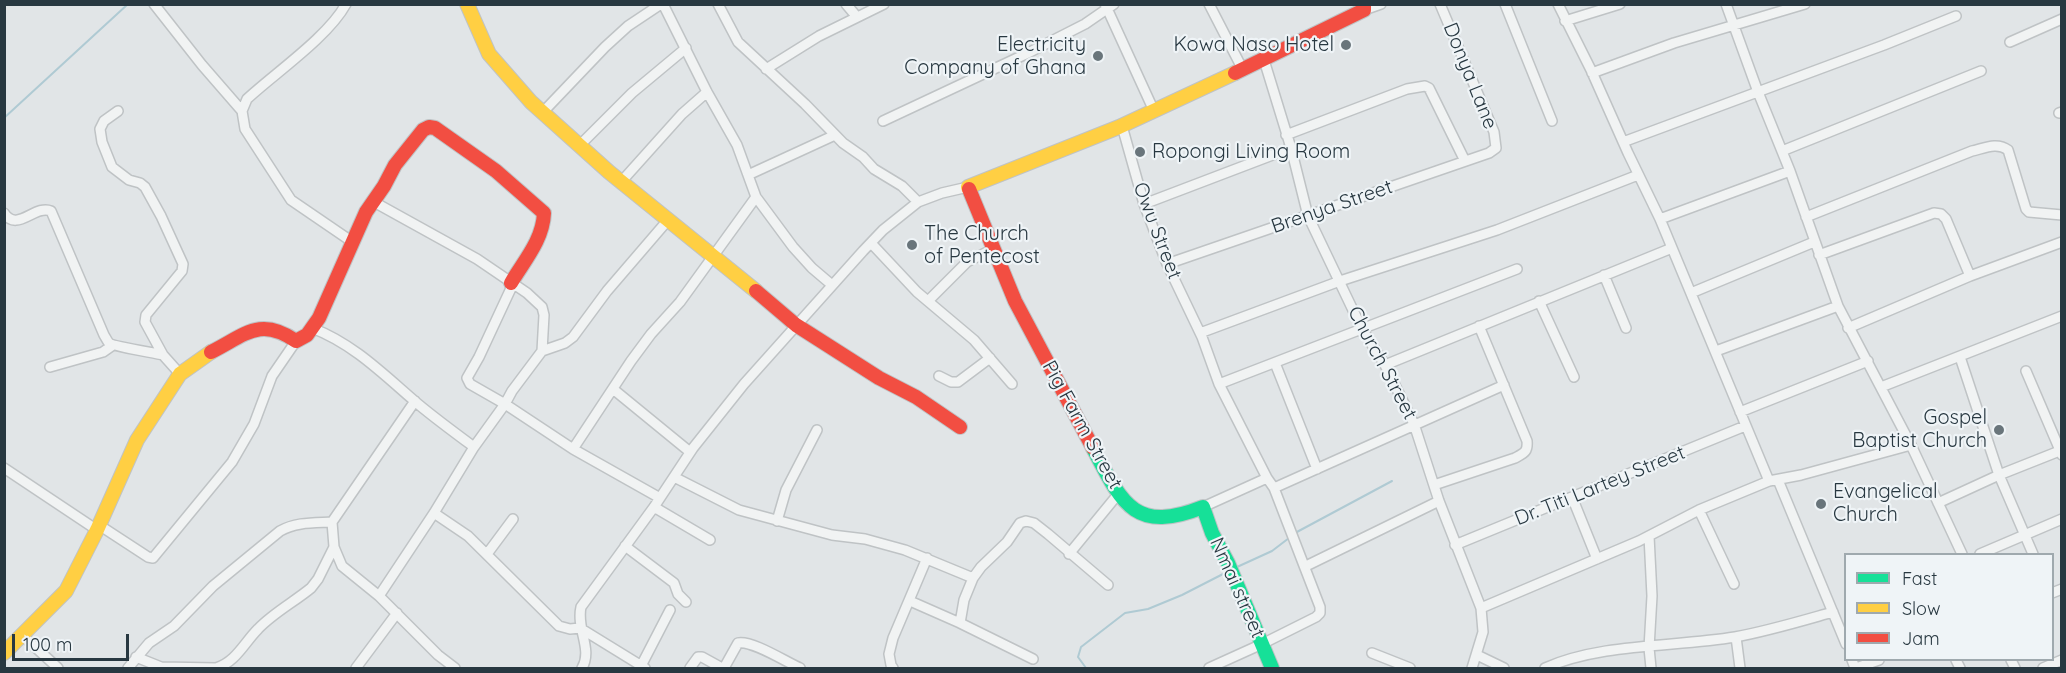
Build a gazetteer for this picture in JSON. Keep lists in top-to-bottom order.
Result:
{
  "streets": {
    "street": [
      "Donya Lane",
      "Brenya Street",
      "Owu Street",
      "Church Street",
      "Pig Farm Street",
      "Dr. Titi Lartey Street",
      "Nmai street"
    ]
  },
  "crossings": [
    ["Donya Lane", "Brenya Street"],
    ["Brenya Street", "Owu Street"],
    ["Brenya Street", "Church Street"],
    ["Church Street", "Dr. Titi Lartey Street"],
    ["Pig Farm Street", "Nmai street"]
  ],
  "places": [
    "Kowa Naso Hotel",
    "Electricity Company of Ghana",
    "Ropongi Living Room",
    "The Church of Pentecost",
    "Gospel Baptist Church",
    "Evangelical Church"
  ],
  "legend": ["Fast", "Slow", "Jam"],
  "scale_bar": "100 m"
}
